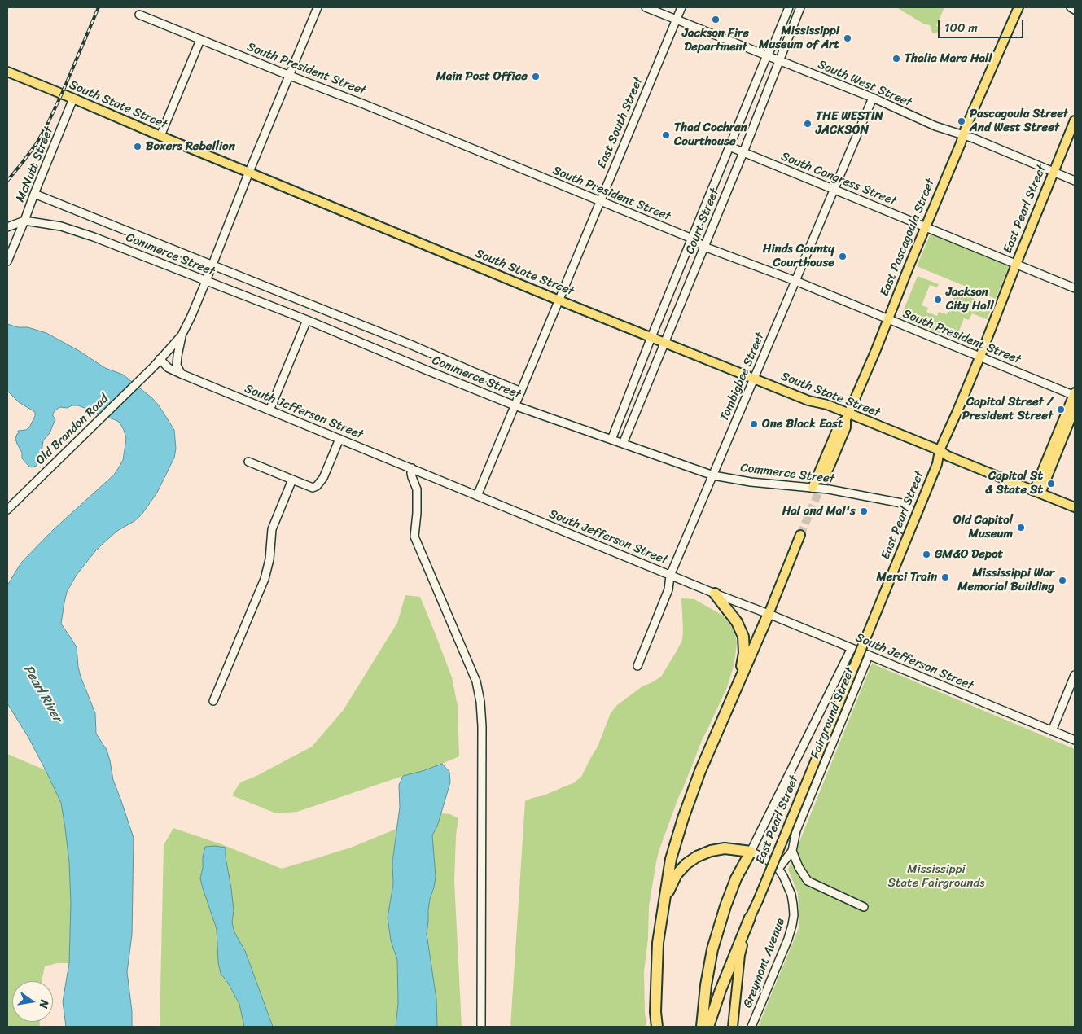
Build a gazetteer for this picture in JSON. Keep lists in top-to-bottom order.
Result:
{
  "streets": {
    "main road": ["South State Street", "East Pearl Street", "East Pascagoula Street"],
    "street": [
      "South President Street",
      "South West Street",
      "East South Street",
      "McNutt Street",
      "South Congress Street",
      "Court Street",
      "Commerce Street",
      "Tombigbee Street",
      "South Jefferson Street",
      "Old Brandon Road",
      "Fairground Street",
      "Greymont Avenue"
    ]
  },
  "crossings": [
    ["South President Street", "East South Street"],
    ["South President Street", "East Pearl Street"],
    ["South President Street", "Court Street"],
    ["South President Street", "East Pascagoula Street"],
    ["South President Street", "Tombigbee Street"],
    ["South West Street", "East South Street"],
    ["South West Street", "East Pearl Street"],
    ["South West Street", "Court Street"],
    ["South West Street", "East Pascagoula Street"],
    ["South West Street", "Tombigbee Street"],
    ["South State Street", "East South Street"],
    ["South State Street", "McNutt Street"],
    ["South State Street", "East Pearl Street"],
    ["South State Street", "Court Street"],
    ["South State Street", "East Pascagoula Street"],
    ["South State Street", "Tombigbee Street"],
    ["East South Street", "Commerce Street"],
    ["East South Street", "South Jefferson Street"],
    ["McNutt Street", "Commerce Street"],
    ["South Congress Street", "East Pearl Street"],
    ["South Congress Street", "Court Street"],
    ["South Congress Street", "East Pascagoula Street"],
    ["South Congress Street", "Tombigbee Street"],
    ["Court Street", "Commerce Street"],
    ["Commerce Street", "Tombigbee Street"],
    ["Tombigbee Street", "South Jefferson Street"],
    ["South Jefferson Street", "Old Brandon Road"],
    ["South Jefferson Street", "Fairground Street"]
  ],
  "water": ["Pearl River"],
  "parks": ["Mississippi State Fairgrounds"],
  "places": [
    "Jackson Fire Department",
    "Mississippi Museum of Art",
    "Thalia Mara Hall",
    "Main Post Office",
    "Pascagoula Street And West Street",
    "THE WESTIN JACKSON",
    "Thad Cochran Courthouse",
    "Boxers Rebellion",
    "Hinds County Courthouse",
    "Jackson City Hall",
    "Capitol Street / President Street",
    "One Block East",
    "Capitol St & State St",
    "Hal and Mal's",
    "Old Capitol Museum",
    "GM&O Depot",
    "Merci Train",
    "Mississippi War Memorial Building"
  ],
  "scale_bar": "100 m",
  "north": "right"
}
